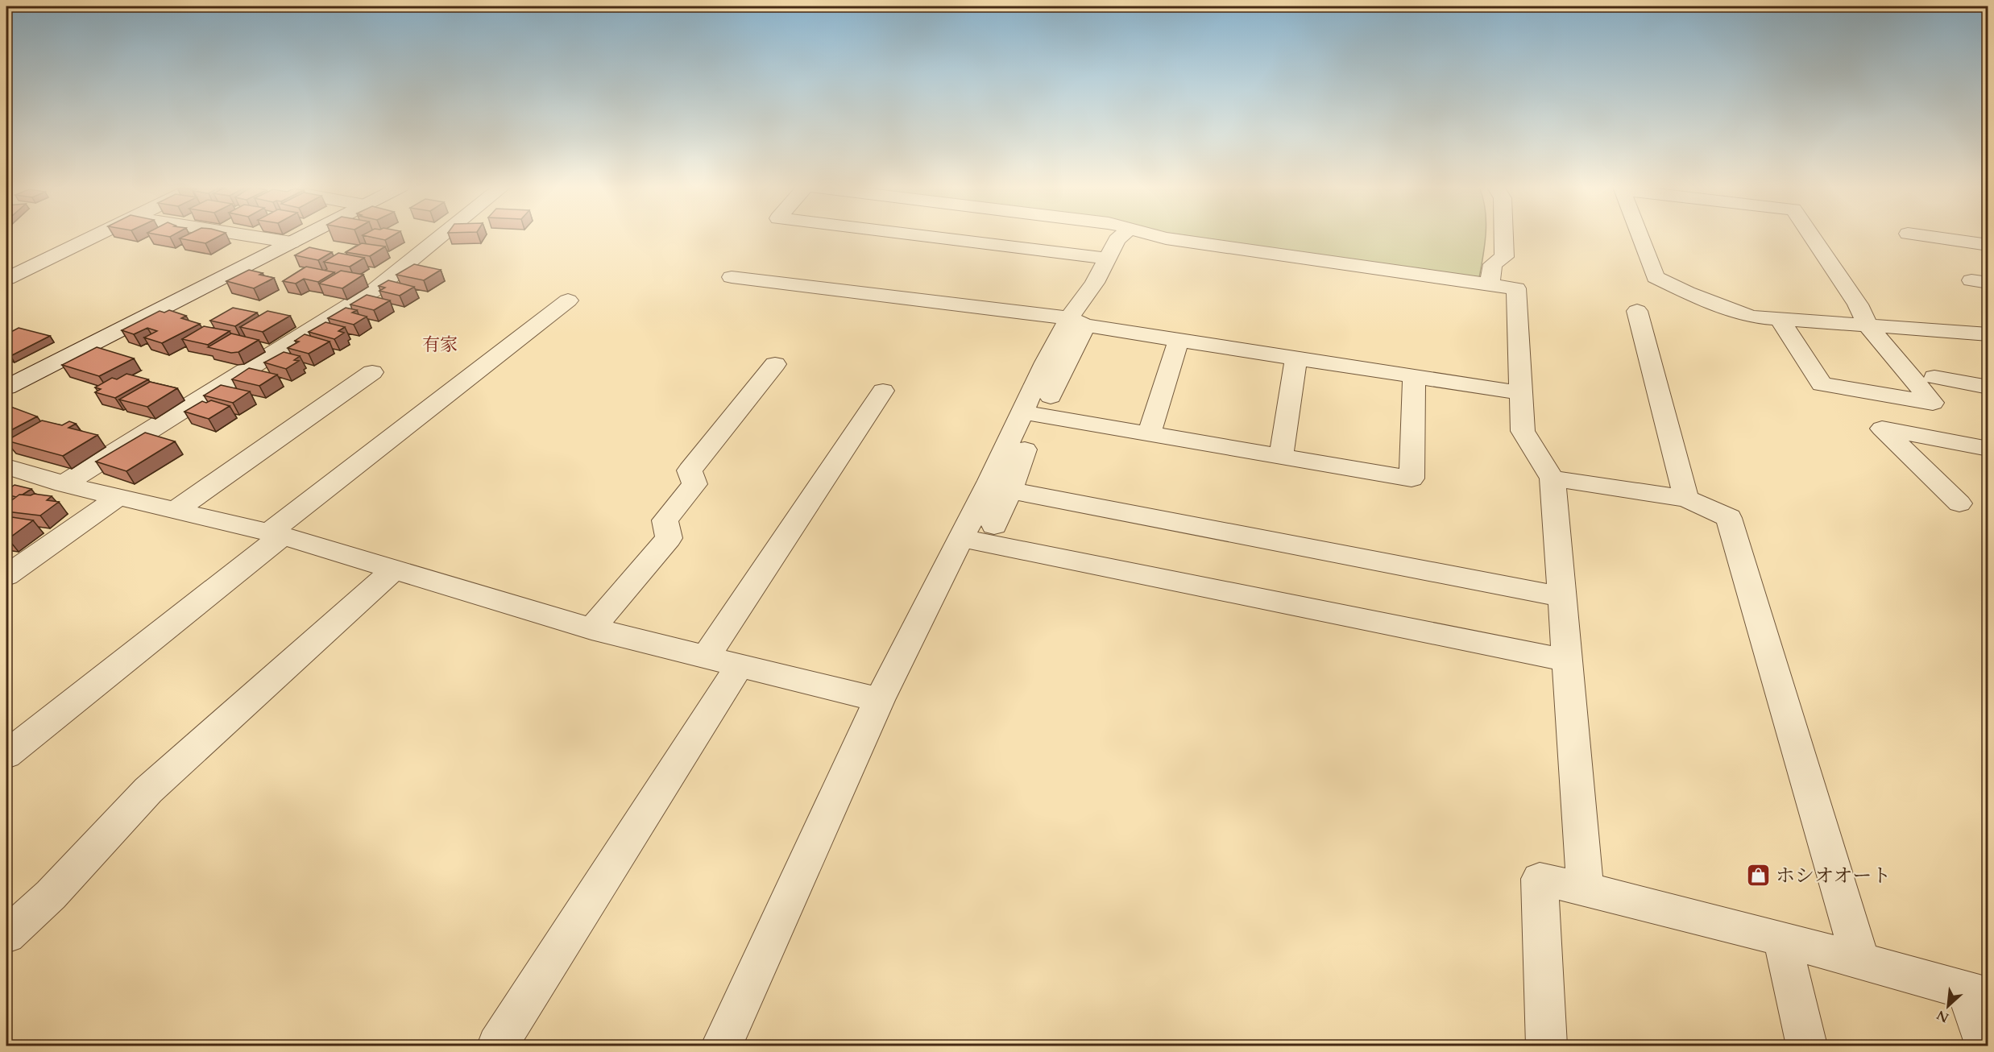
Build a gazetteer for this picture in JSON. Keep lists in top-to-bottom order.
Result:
{
  "districts": ["有家"],
  "places": {
    "shop": ["ホシオオート"]
  },
  "north": "bottom left"
}
